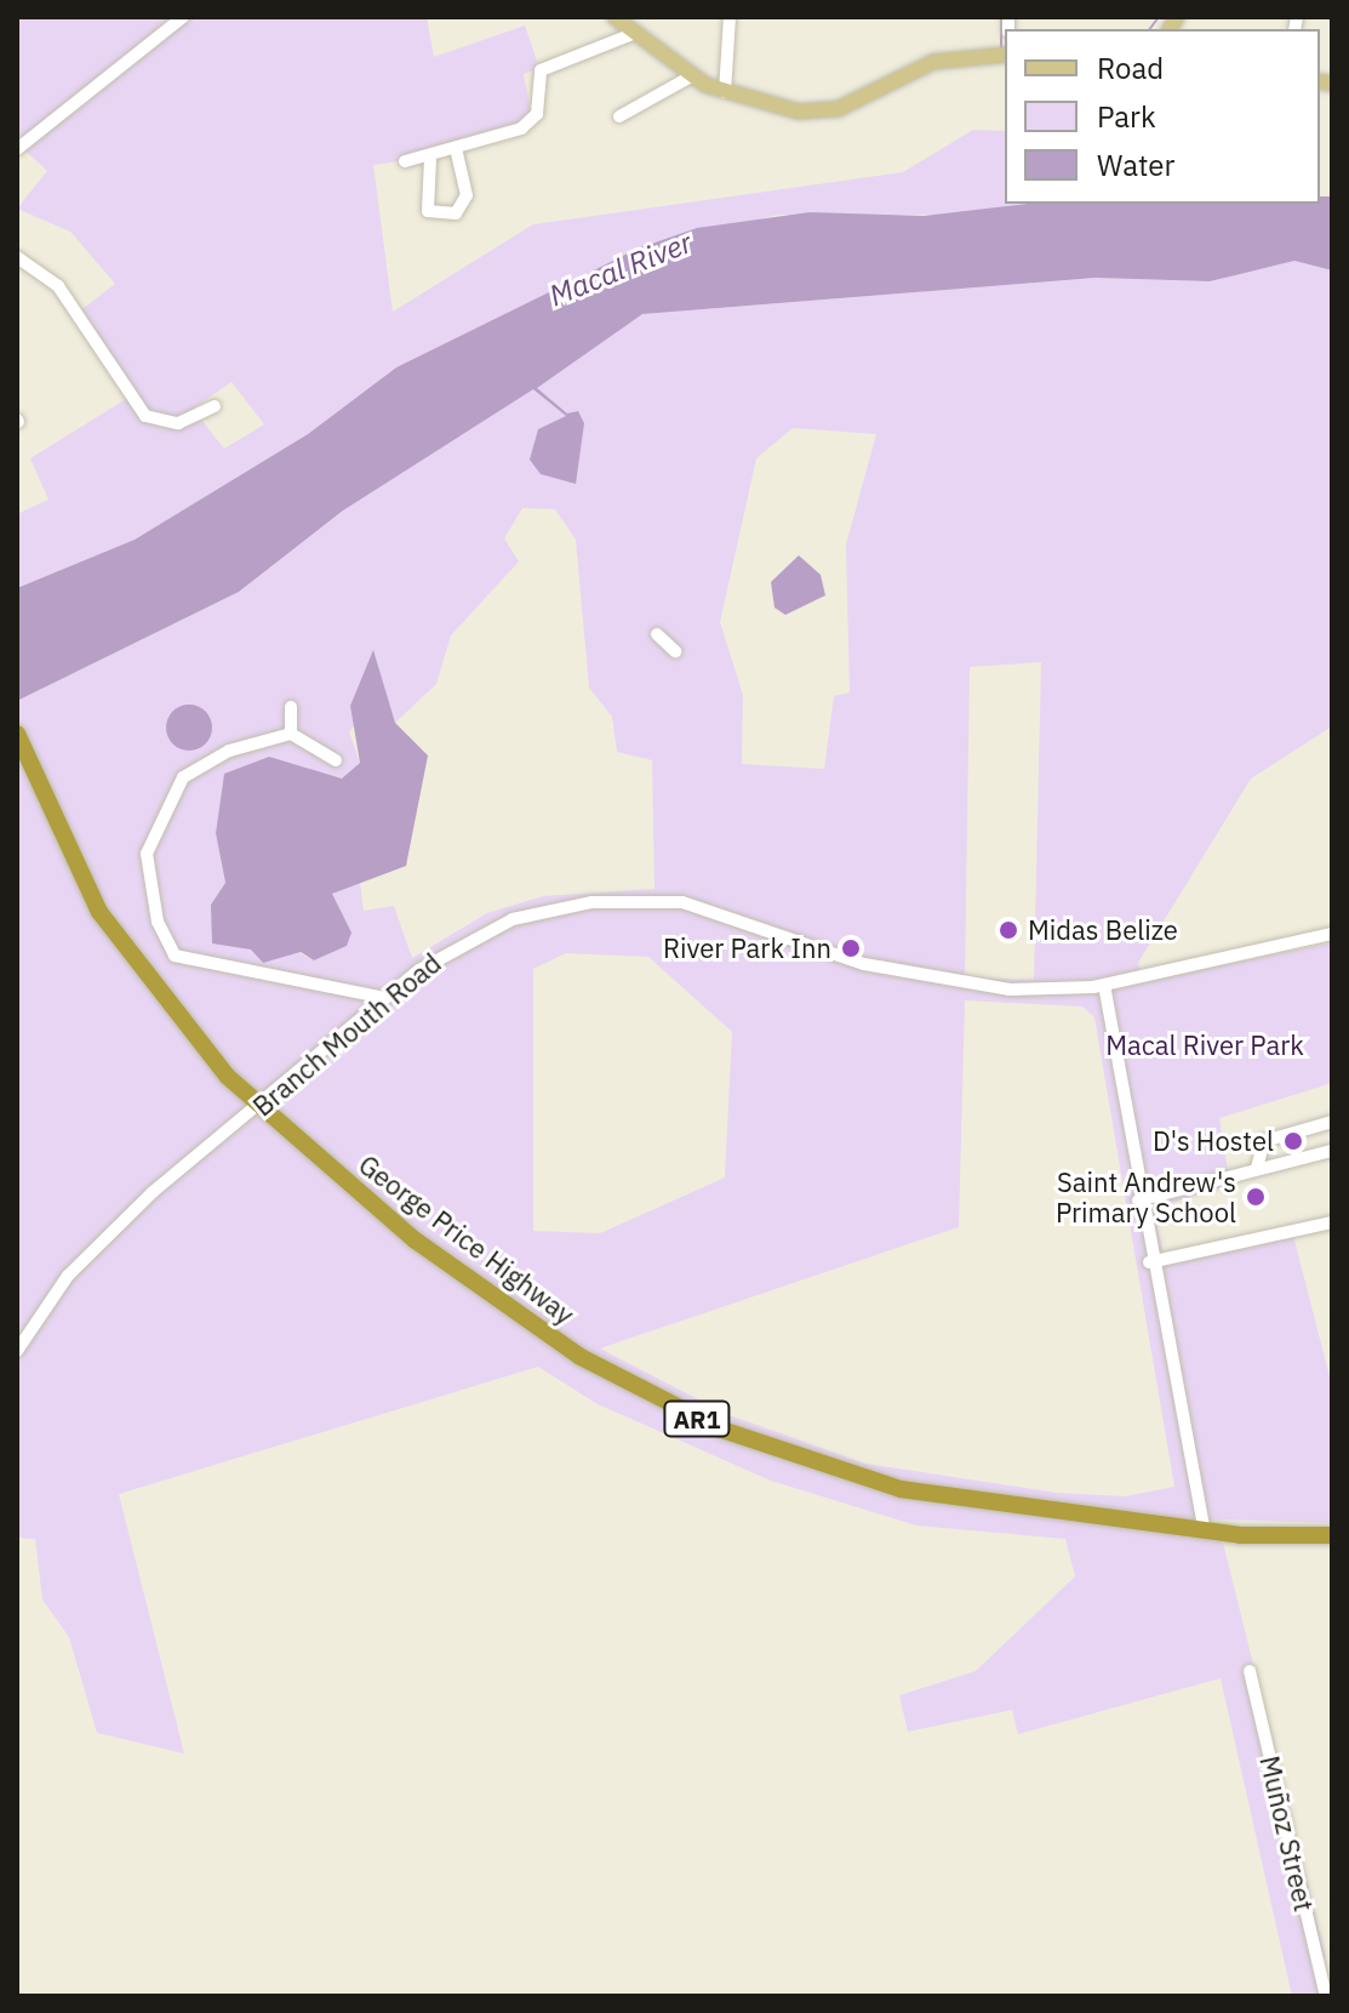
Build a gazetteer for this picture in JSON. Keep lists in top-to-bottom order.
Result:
{
  "streets": {
    "highway": ["George Price Highway", "AR1"],
    "street": ["Branch Mouth Road", "Muñoz Street"]
  },
  "crossings": [
    ["Branch Mouth Road", "George Price Highway"],
    ["George Price Highway", "AR1"]
  ],
  "water": ["Macal River"],
  "parks": ["Macal River Park"],
  "places": [
    "Midas Belize",
    "River Park Inn",
    "D's Hostel",
    "Saint Andrew's Primary School"
  ],
  "legend": ["Road", "Park", "Water"]
}
